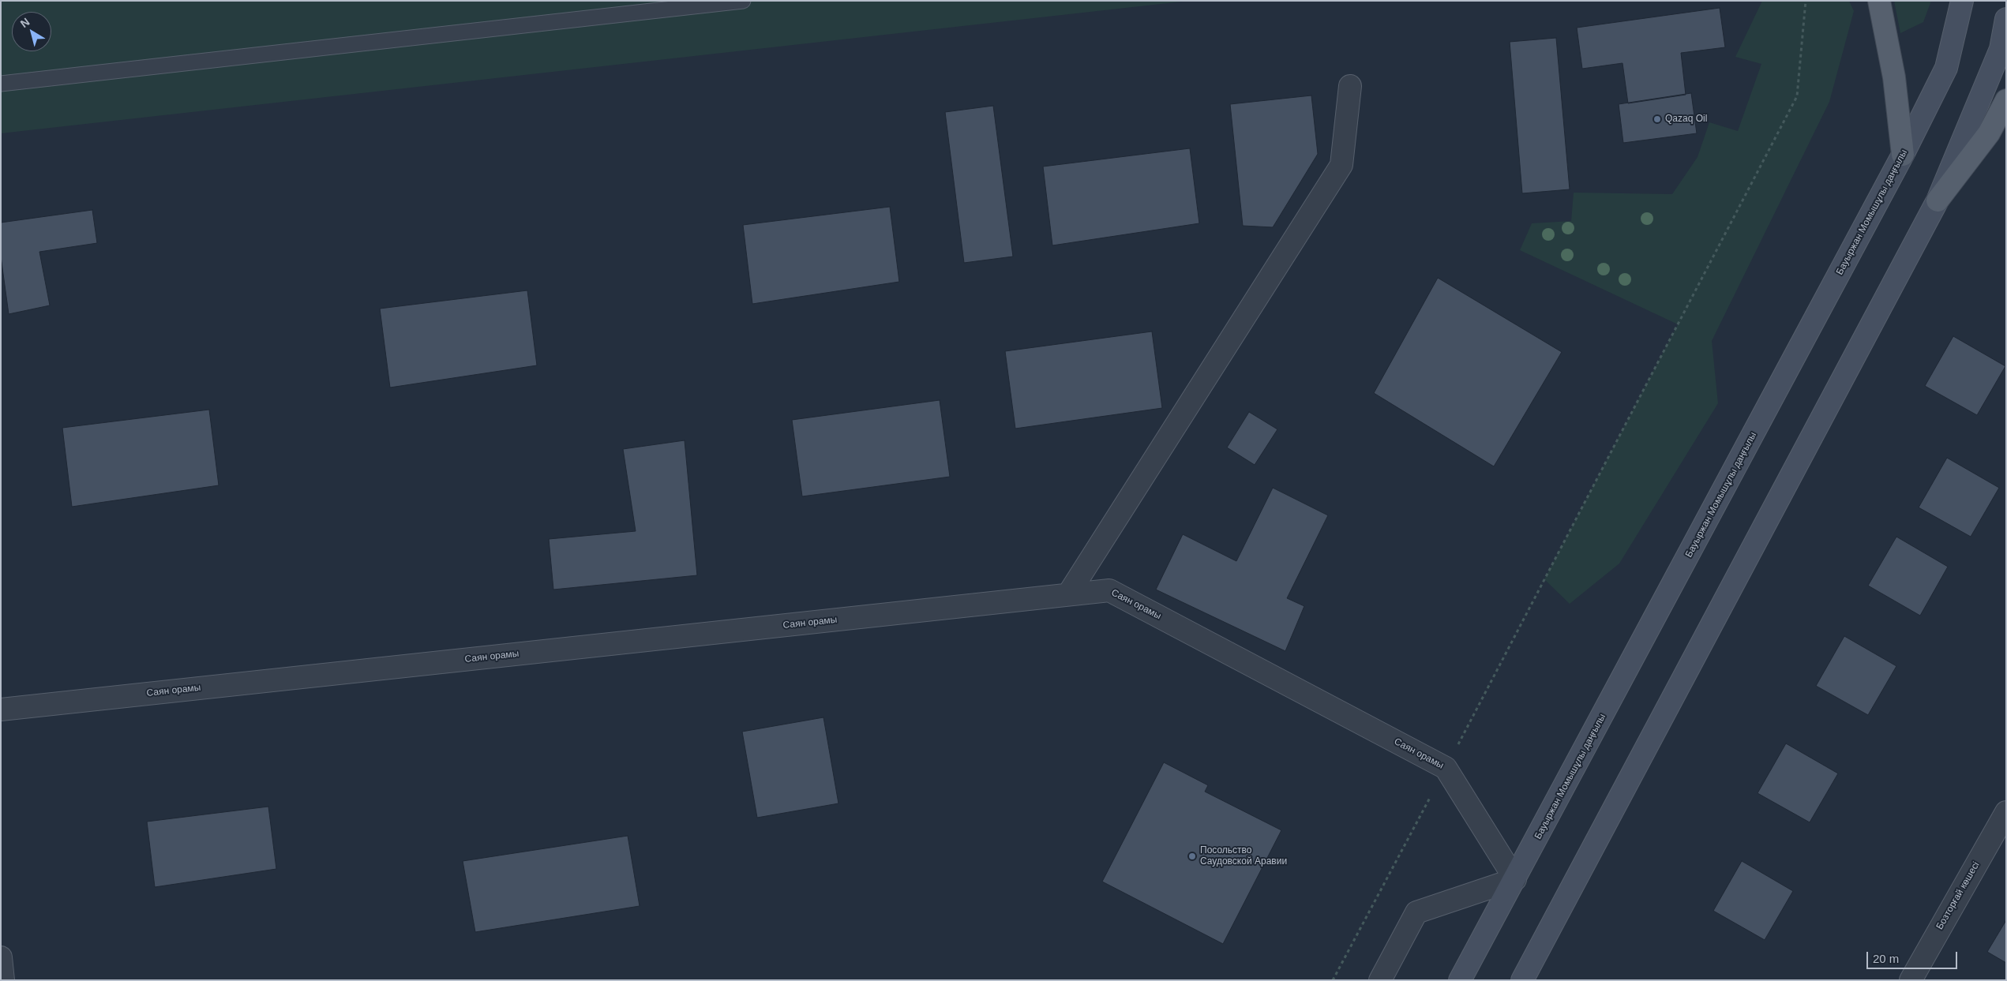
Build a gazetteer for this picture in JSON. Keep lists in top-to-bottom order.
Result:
{
  "streets": {
    "main road": ["Бауыржан Момышұлы даңғылы"],
    "street": ["Саян орамы", "Бозторғай көшесі"]
  },
  "crossings": [
    ["Бауыржан Момышұлы даңғылы", "Саян орамы"]
  ],
  "places": ["Qazaq Oil", "Посольство Саудовской Аравии"],
  "scale_bar": "20 m",
  "north": "top left"
}
